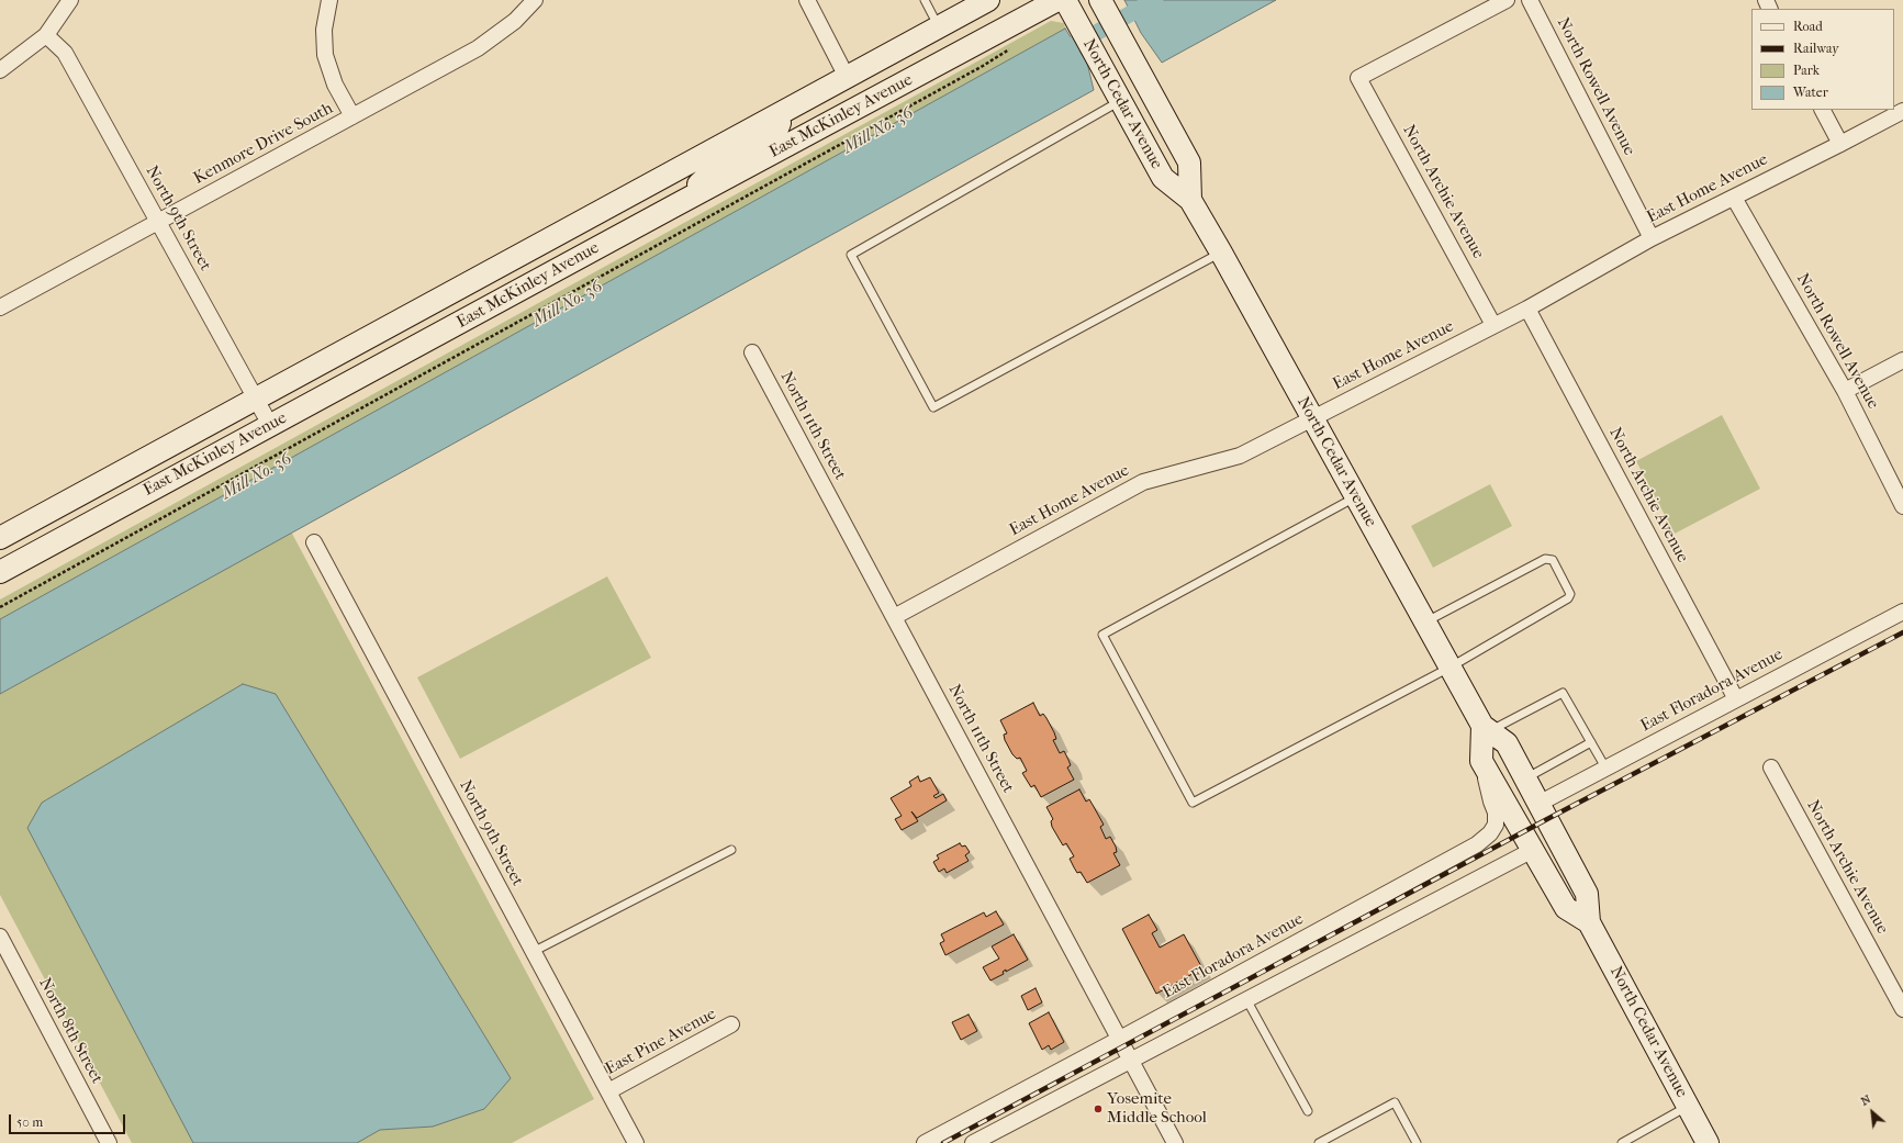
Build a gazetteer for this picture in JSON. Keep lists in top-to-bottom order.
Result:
{
  "streets": {
    "main road": ["North Cedar Avenue", "East McKinley Avenue"],
    "street": [
      "North Rowell Avenue",
      "Kenmore Drive South",
      "East Home Avenue",
      "North Archie Avenue",
      "North 9th Street",
      "North 11th Street",
      "East Floradora Avenue",
      "North 8th Street",
      "East Pine Avenue"
    ]
  },
  "crossings": [
    ["North Rowell Avenue", "East Home Avenue"],
    ["North Cedar Avenue", "East Home Avenue"],
    ["North Cedar Avenue", "East Floradora Avenue"],
    ["East McKinley Avenue", "North 9th Street"],
    ["Kenmore Drive South", "North 9th Street"],
    ["East Home Avenue", "North Archie Avenue"],
    ["East Home Avenue", "North 11th Street"],
    ["North Archie Avenue", "East Floradora Avenue"],
    ["North 9th Street", "East Pine Avenue"],
    ["North 11th Street", "East Floradora Avenue"]
  ],
  "water": ["Mill No. 36"],
  "places": ["Yosemite Middle School"],
  "legend": [
    "Road",
    "Railway",
    "Park",
    "Water"
  ],
  "scale_bar": "50 m",
  "north": "top left"
}
